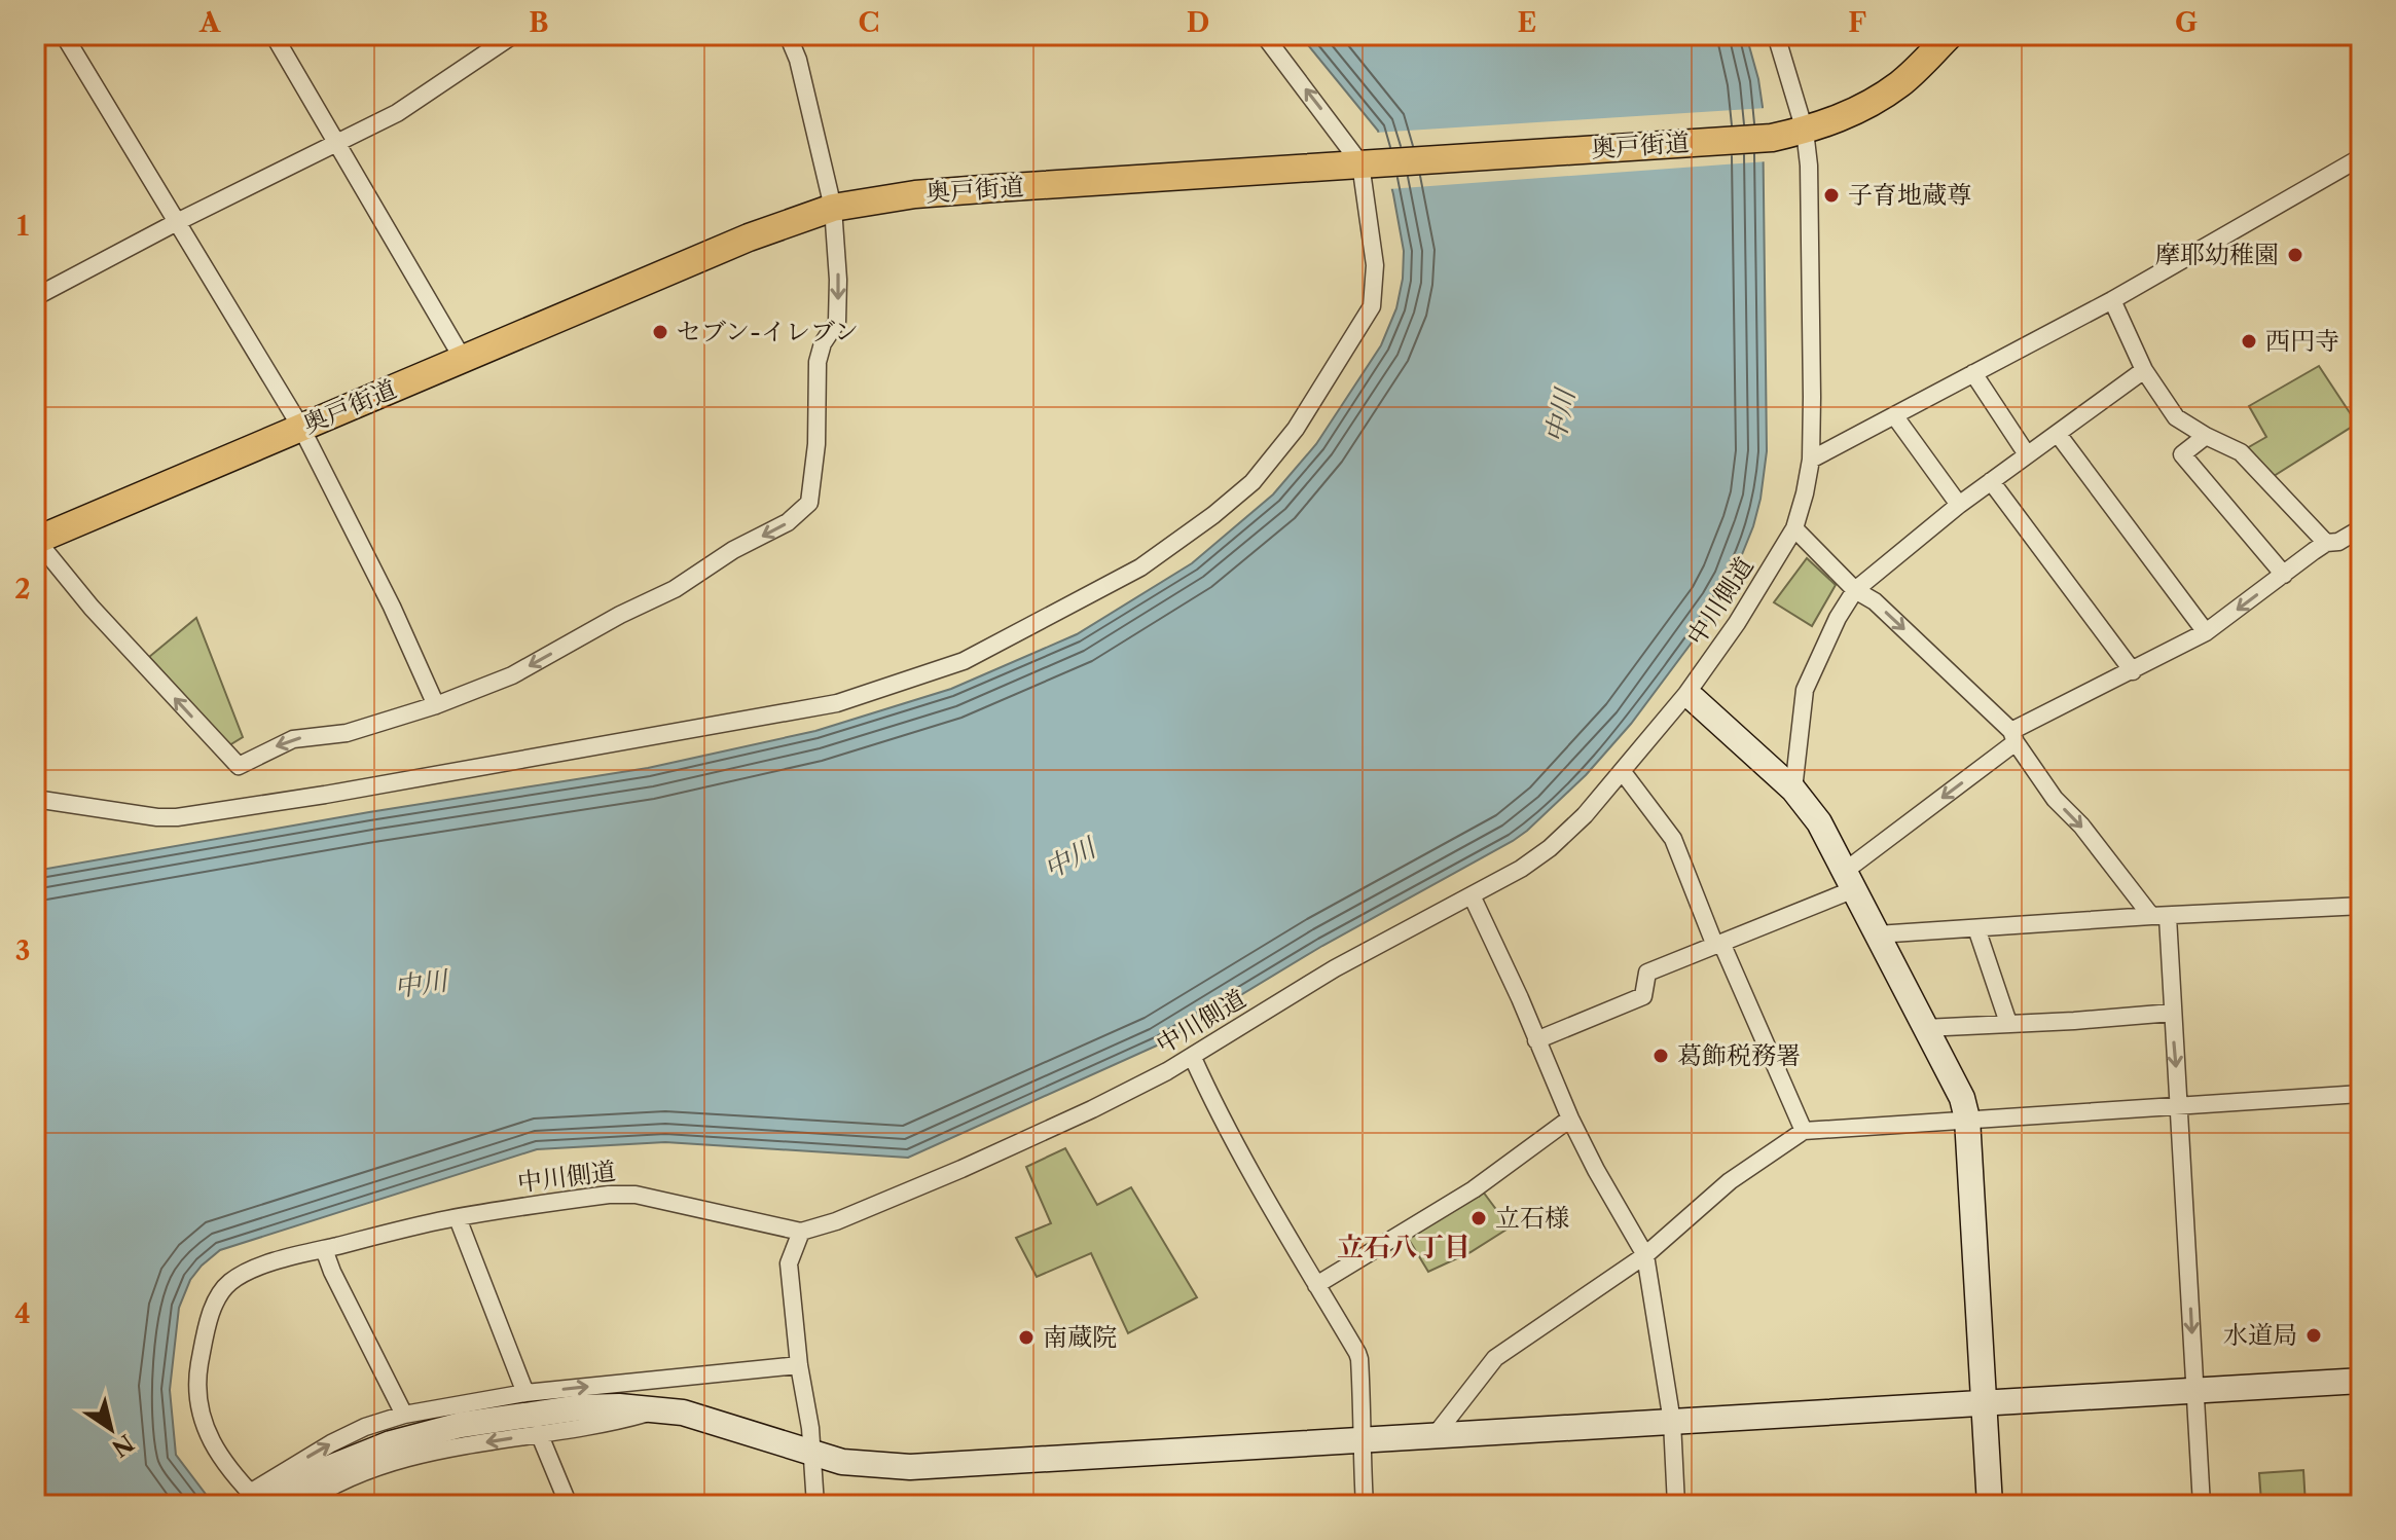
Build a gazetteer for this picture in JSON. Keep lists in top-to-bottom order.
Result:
{
  "streets": {
    "main road": ["奥戸街道"],
    "street": ["中川側道"]
  },
  "crossings": [
    ["奥戸街道", "中川側道"]
  ],
  "districts": ["立石八丁目"],
  "water": ["中川"],
  "places": [
    "子育地蔵尊",
    "摩耶幼稚園",
    "セブン-イレブン",
    "西円寺",
    "葛飾税務署",
    "立石様",
    "水道局",
    "南蔵院"
  ],
  "north": "bottom right",
  "grid": {
    "columns": [
      "A",
      "B",
      "C",
      "D",
      "E",
      "F",
      "G"
    ],
    "rows": [
      "1",
      "2",
      "3",
      "4"
    ]
  }
}
